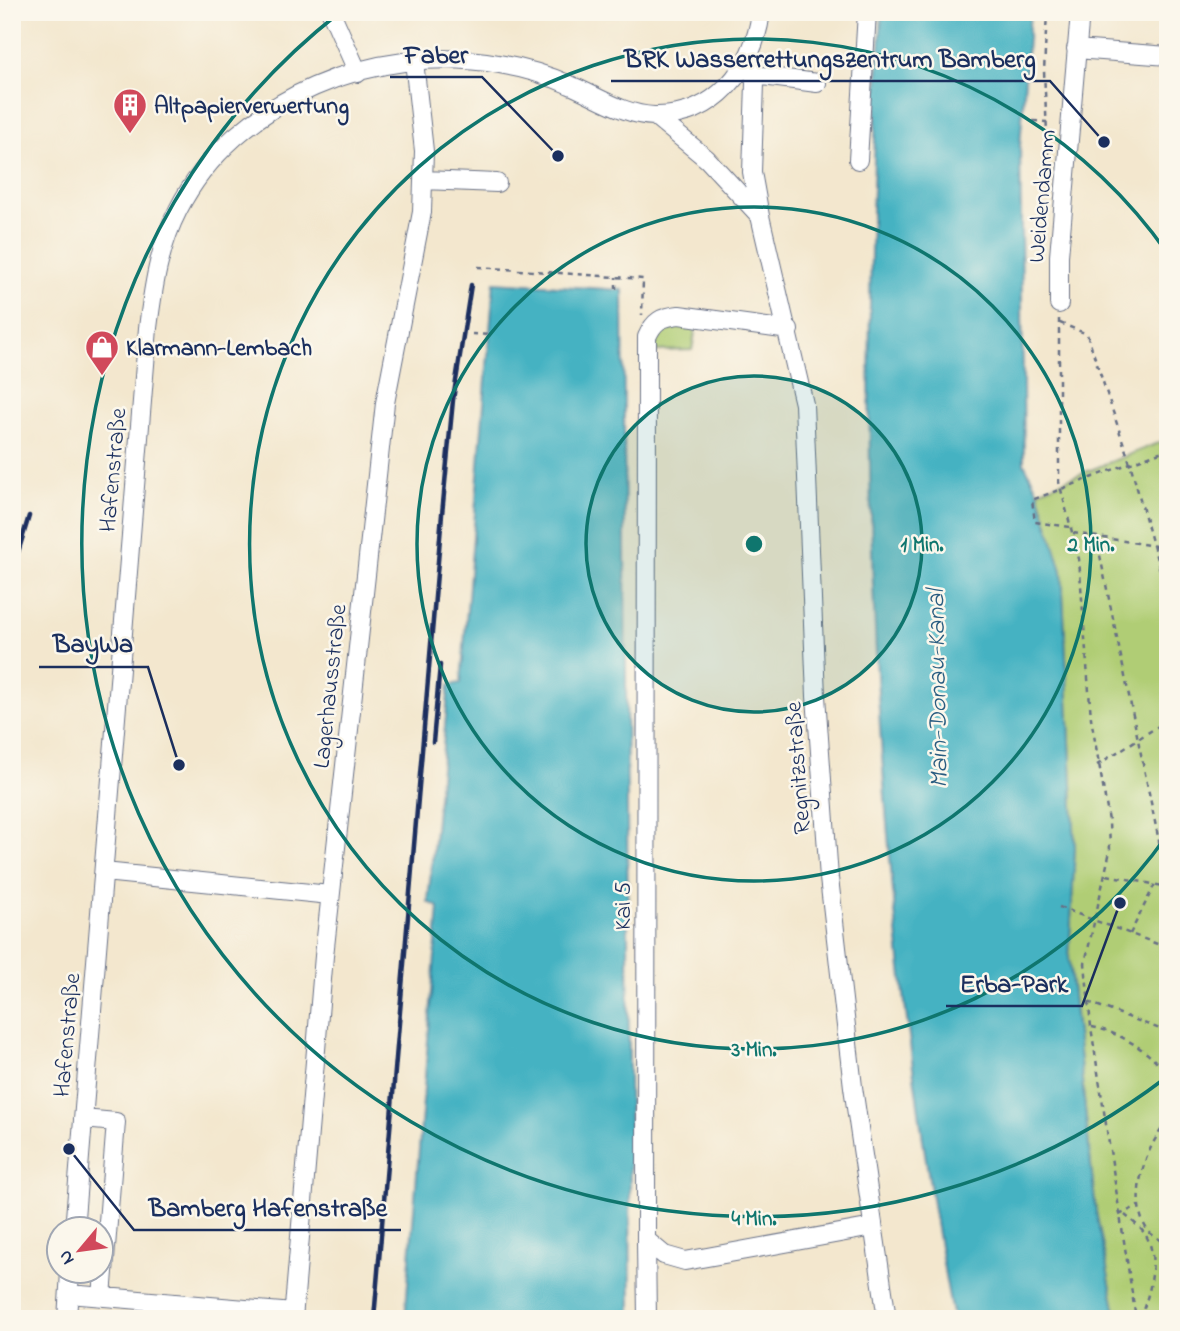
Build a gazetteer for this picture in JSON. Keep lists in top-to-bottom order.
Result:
{
  "streets": {
    "street": [
      "Weidendamm",
      "Hafenstraße",
      "Lagerhausstraße",
      "Regnitzstraße",
      "Kai 5"
    ]
  },
  "crossings": [
    ["Hafenstraße", "Lagerhausstraße"],
    ["Hafenstraße", "Regnitzstraße"]
  ],
  "water": ["Main-Donau-Kanal"],
  "places": {
    "building": ["Altpapierverwertung"],
    "other": [
      "BRK Wasserrettungszentrum Bamberg",
      "Faber",
      "BayWa",
      "Erba-Park",
      "Bamberg Hafenstraße"
    ],
    "shop": ["Klarmann-Lembach"]
  },
  "north": "bottom left",
  "rings": [
    "1 Min.",
    "2 Min.",
    "3 Min.",
    "4 Min."
  ]
}
